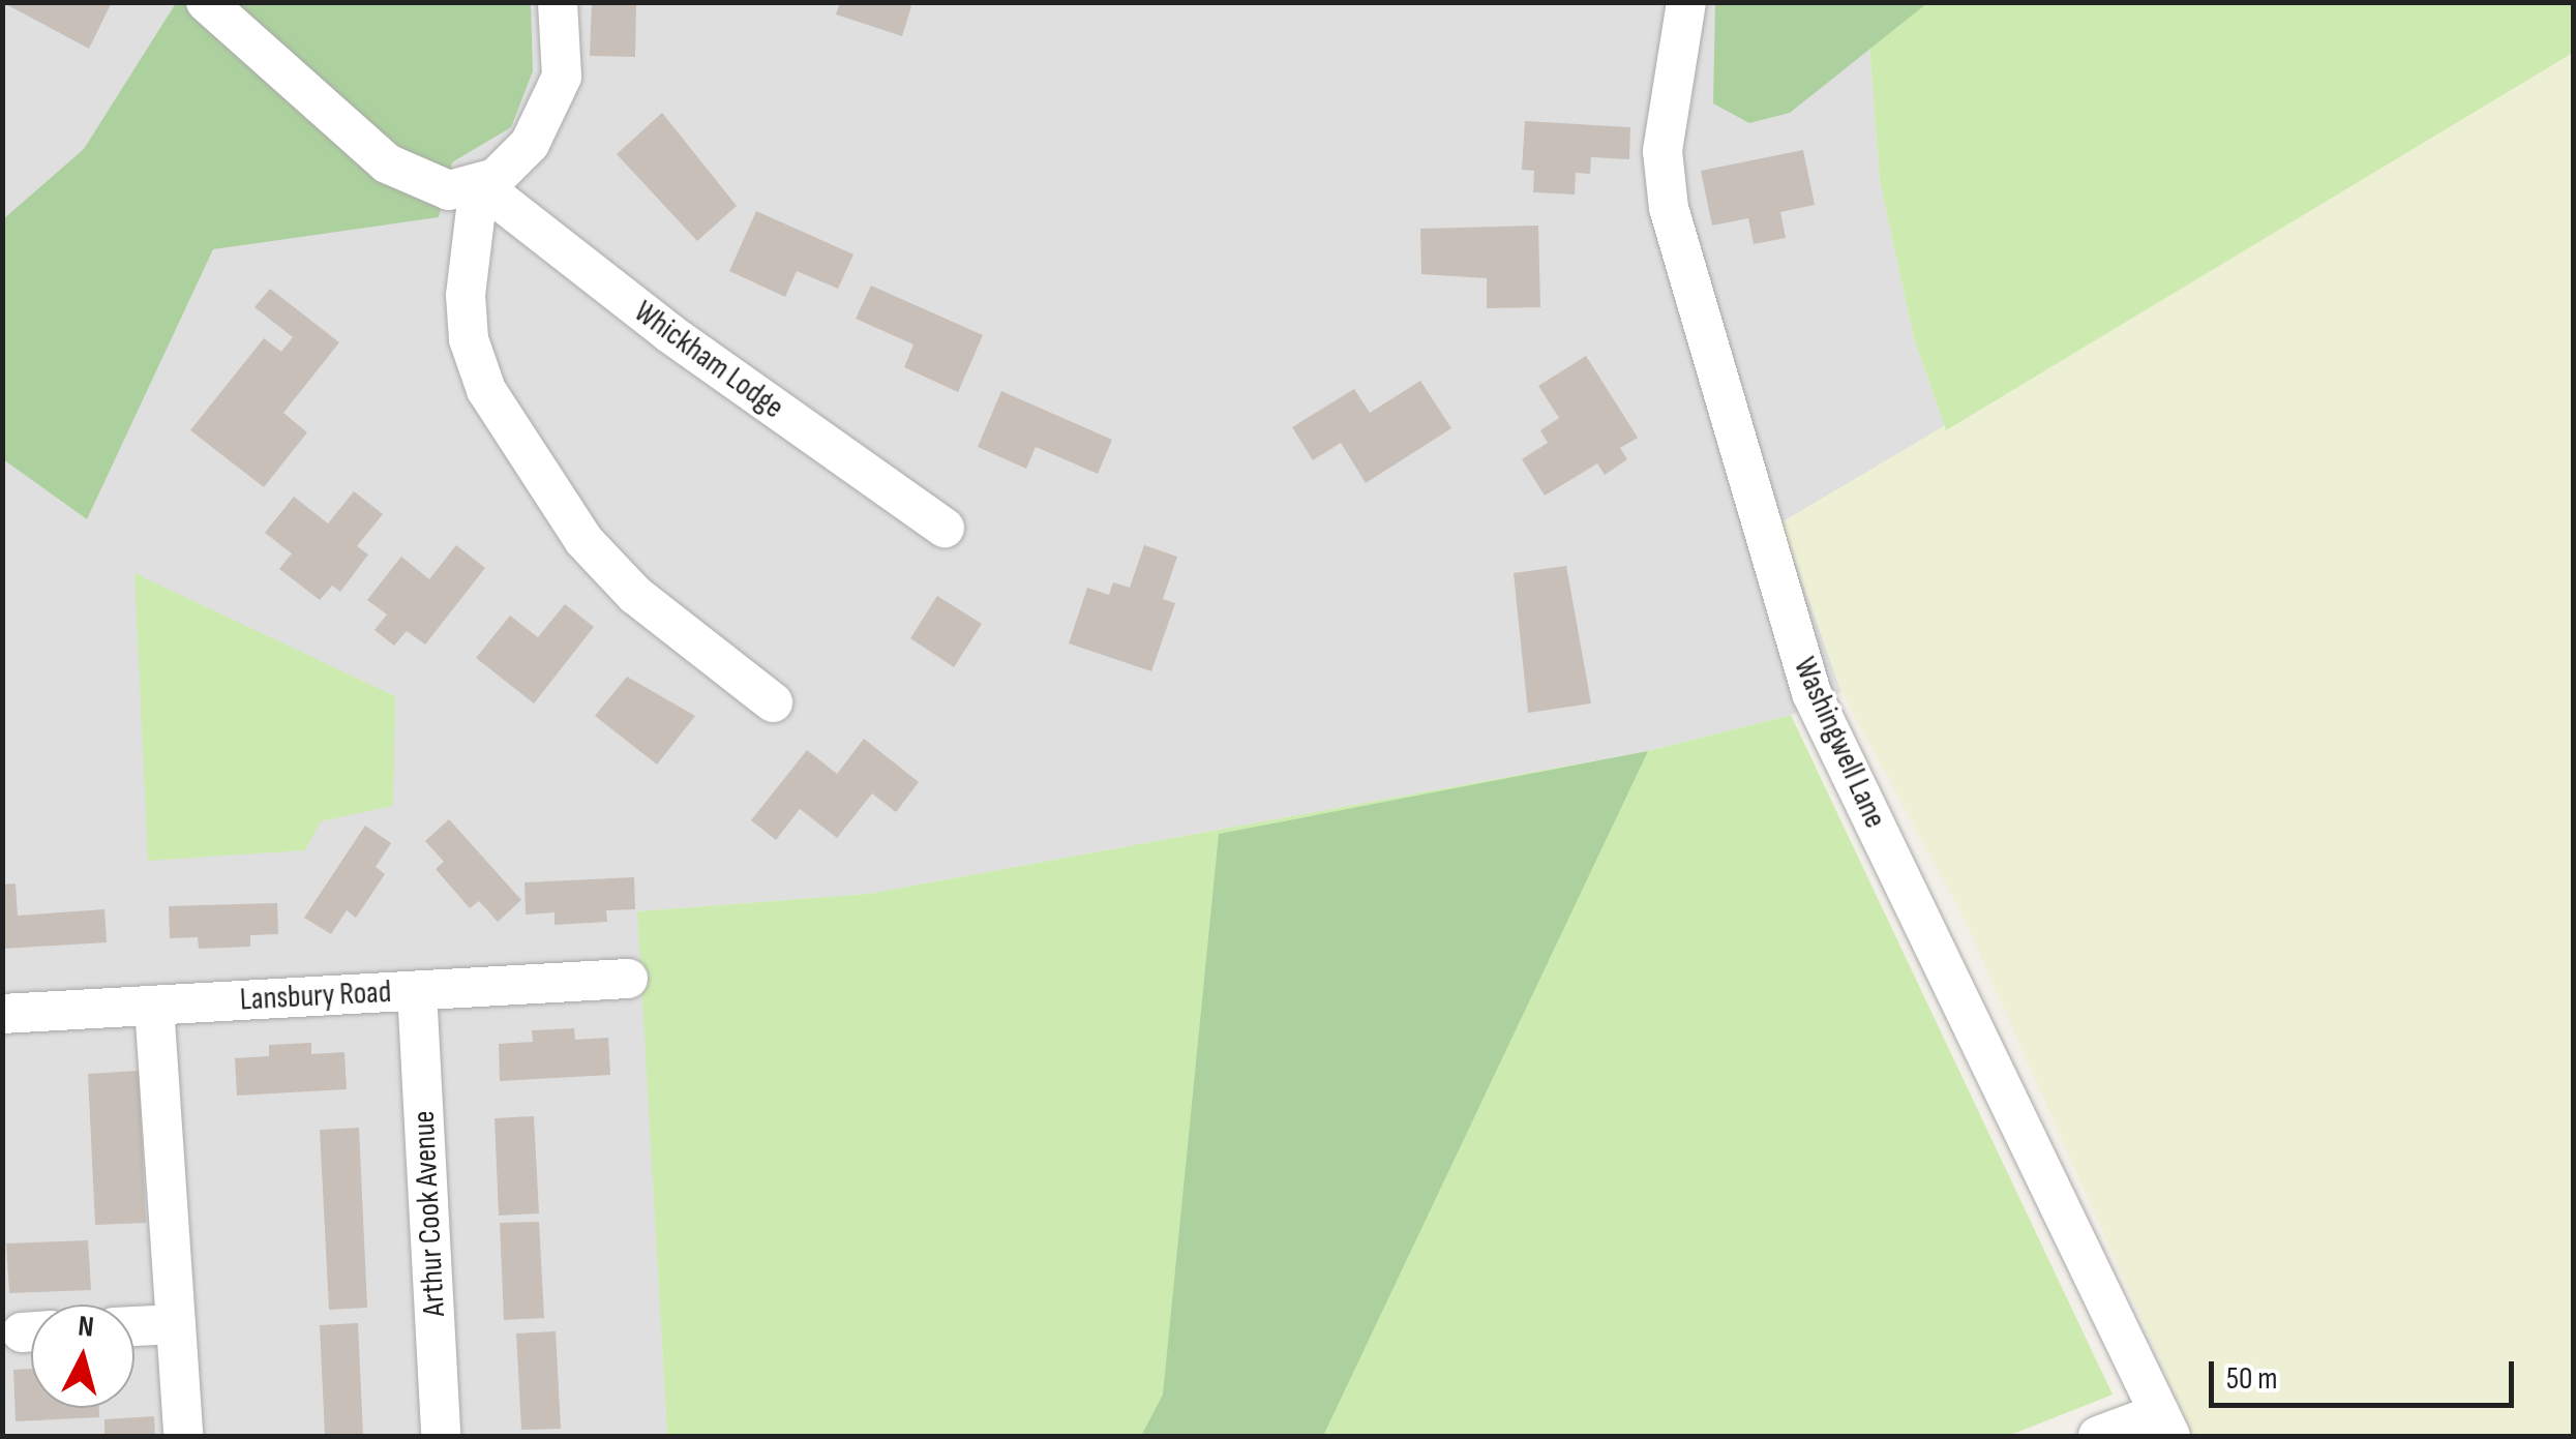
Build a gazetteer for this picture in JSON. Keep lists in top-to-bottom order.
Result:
{
  "streets": {
    "street": [
      "Whickham Lodge",
      "Washingwell Lane",
      "Lansbury Road",
      "Arthur Cook Avenue"
    ]
  },
  "crossings": [
    ["Lansbury Road", "Arthur Cook Avenue"]
  ],
  "scale_bar": "50 m",
  "north": "top"
}
